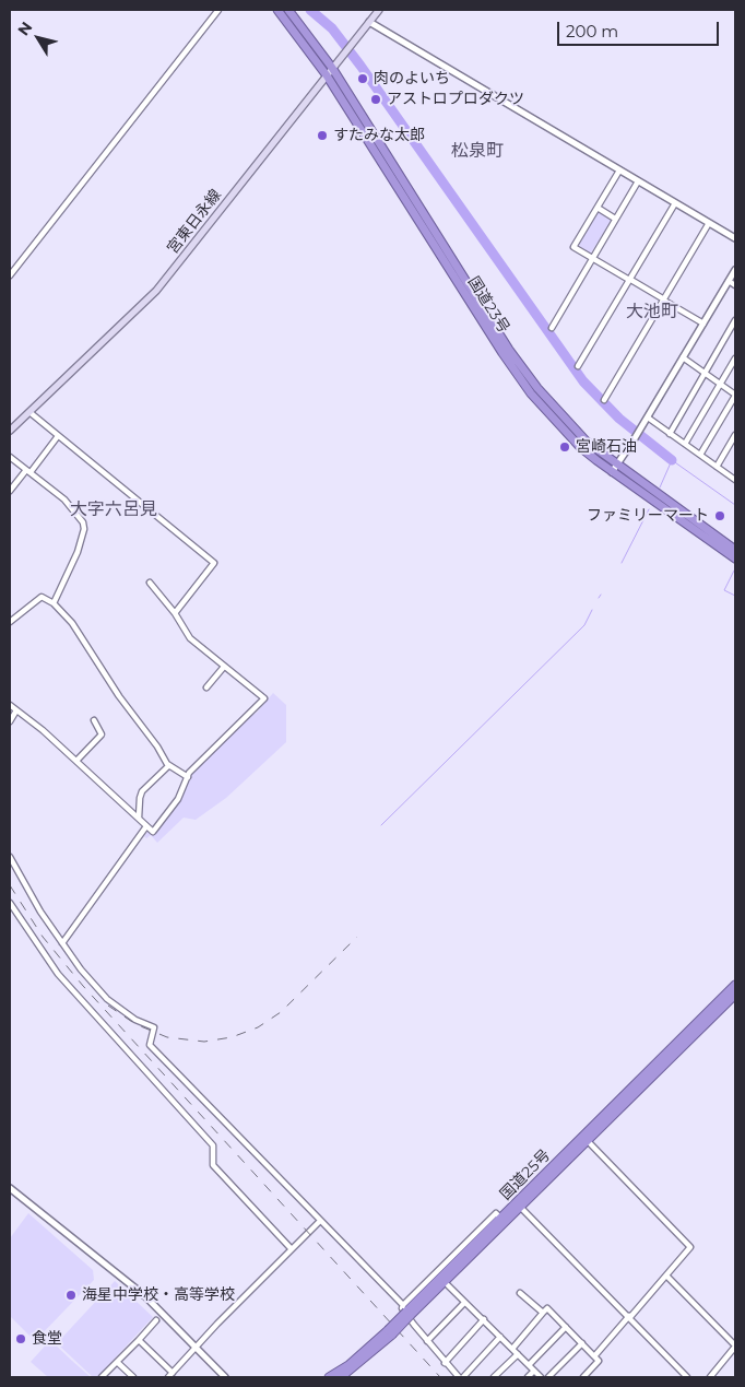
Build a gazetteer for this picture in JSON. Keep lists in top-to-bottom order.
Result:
{
  "streets": {
    "highway": ["国道23号", "国道25号"],
    "main road": ["宮東日永線"]
  },
  "crossings": [
    ["宮東日永線", "国道23号"]
  ],
  "districts": ["松泉町", "大池町", "大字六呂見"],
  "places": [
    "肉のよいち",
    "アストロプロダクツ",
    "すたみな太郎",
    "宮崎石油",
    "ファミリーマート",
    "海星中学校・高等学校",
    "食堂"
  ],
  "scale_bar": "200 m",
  "north": "top left"
}
